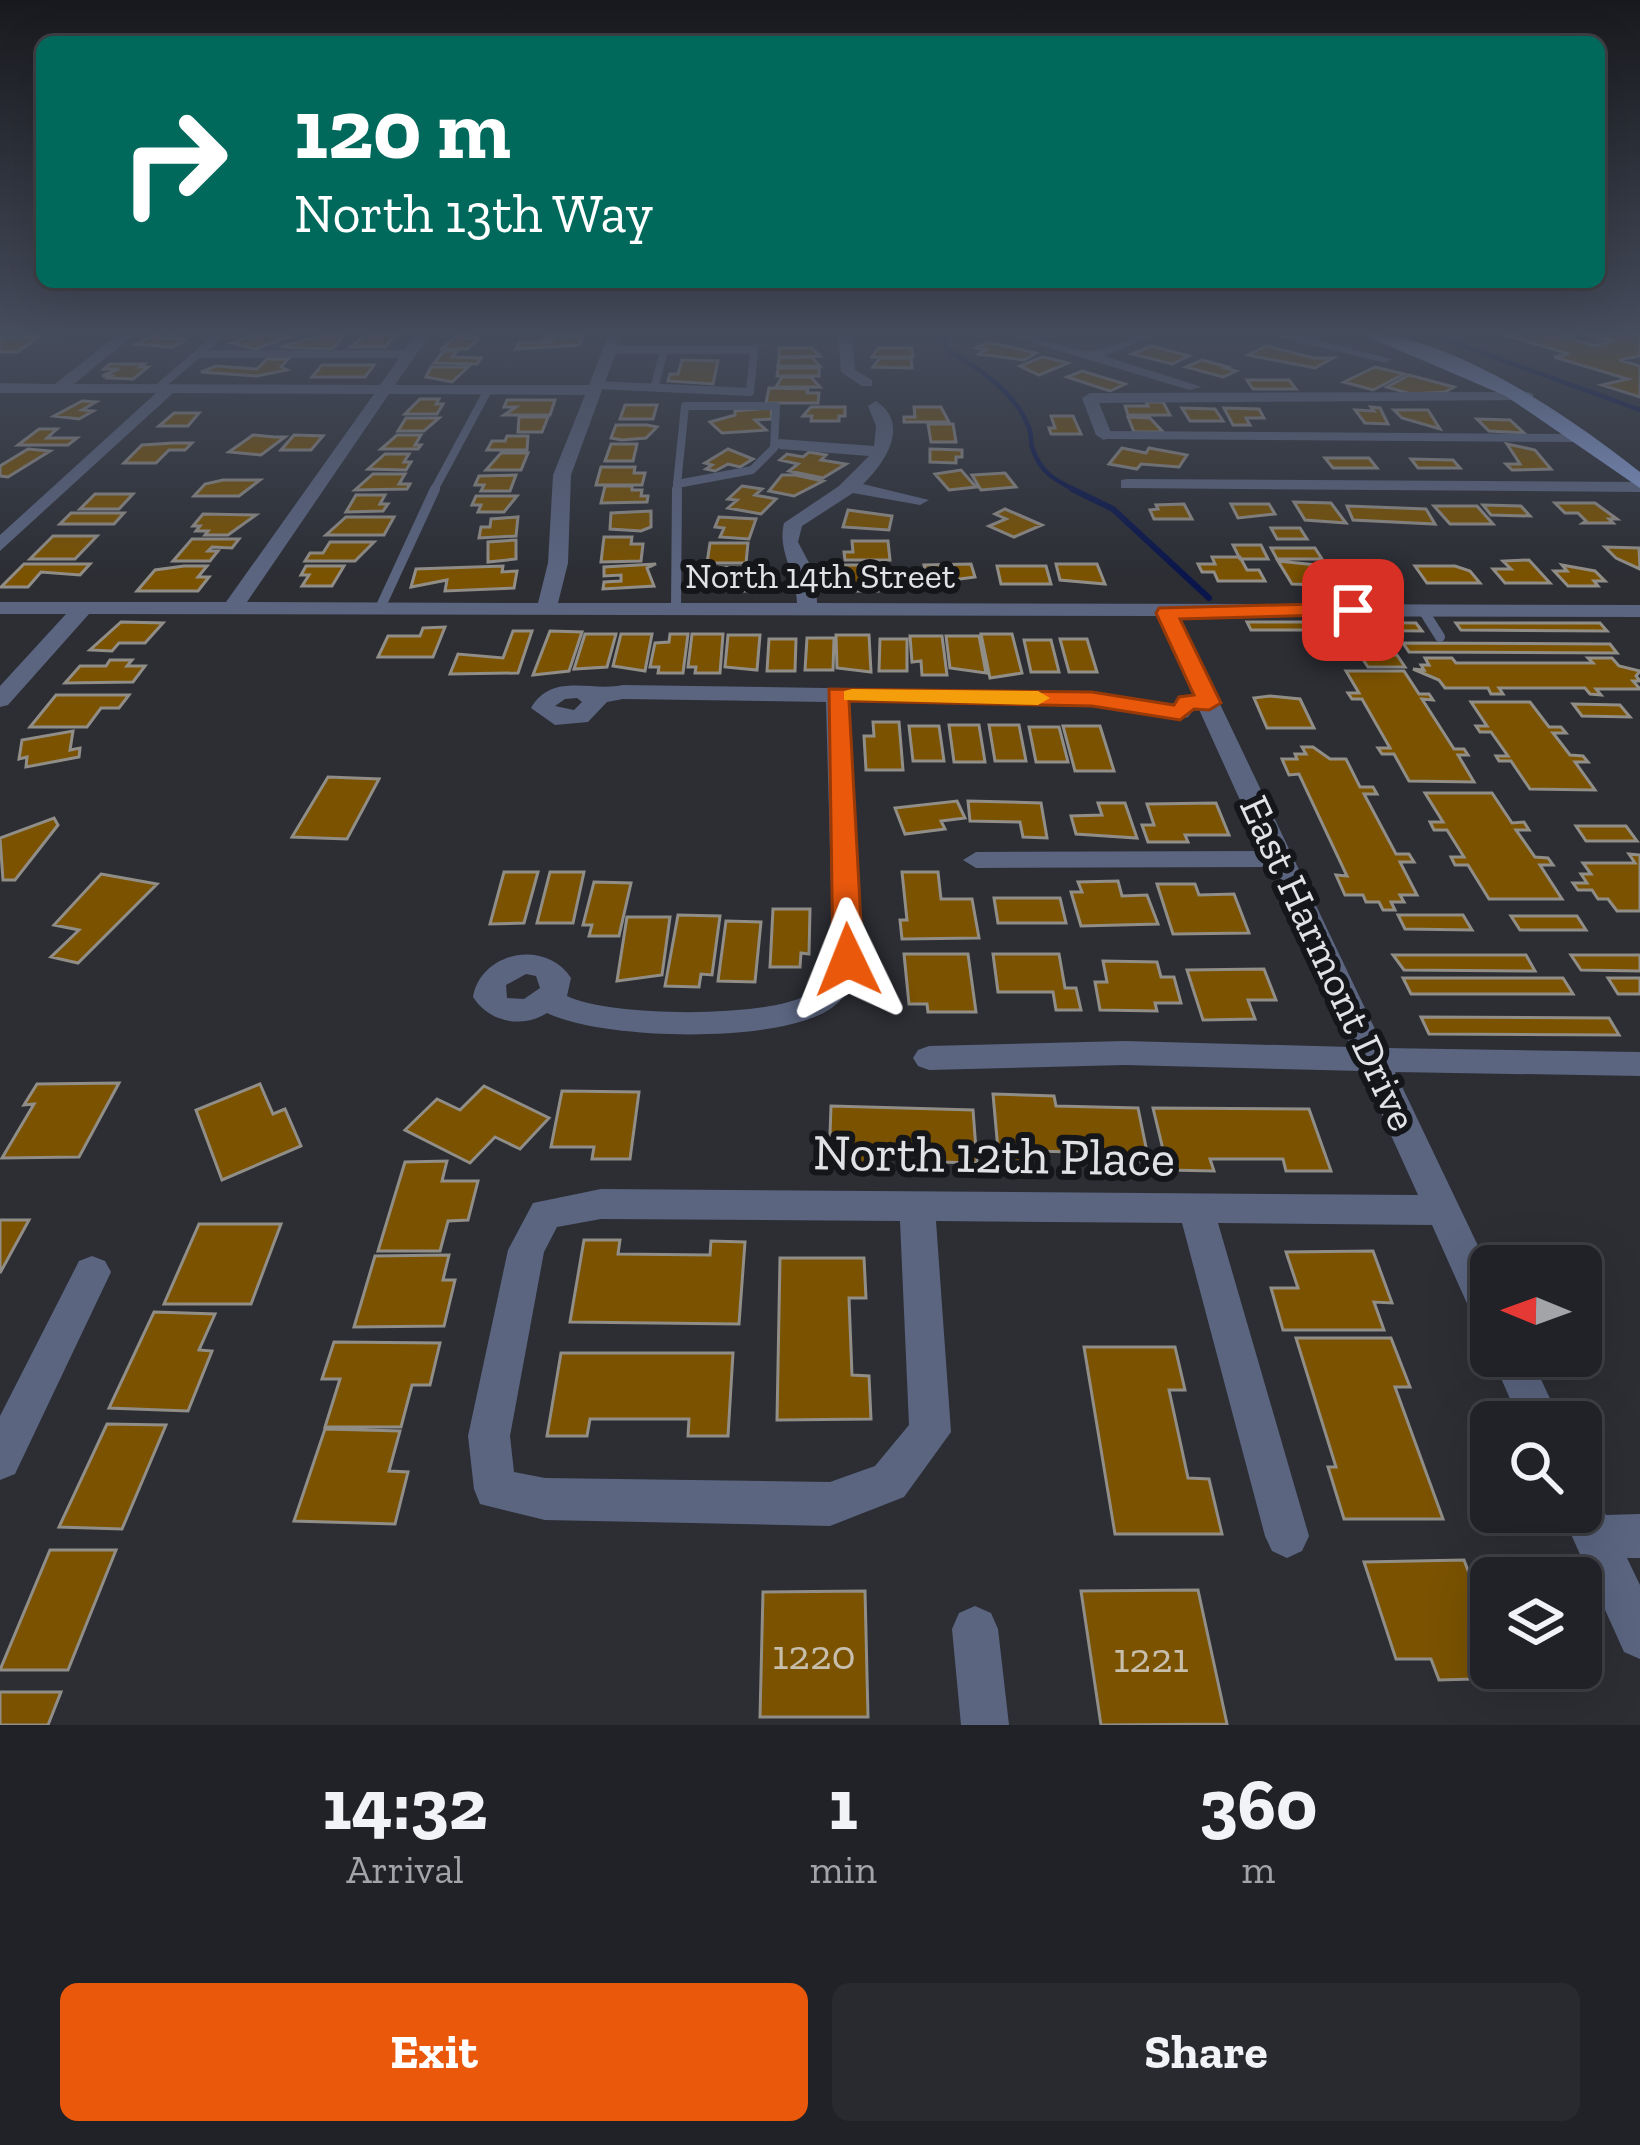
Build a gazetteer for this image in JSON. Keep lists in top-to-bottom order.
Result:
{
  "streets": {
    "street": ["North 14th Street", "East Harmont Drive", "North 12th Place"]
  },
  "crossings": [
    ["North 14th Street", "East Harmont Drive"],
    ["East Harmont Drive", "North 12th Place"]
  ],
  "house_numbers": ["1220", "1221"],
  "north": "left",
  "page": {
    "turn": ["120 m", "North 13th Way"],
    "eta": [
      "14:32",
      "Arrival",
      "1",
      "min",
      "360",
      "m"
    ],
    "buttons": ["Exit", "Share"]
  }
}
